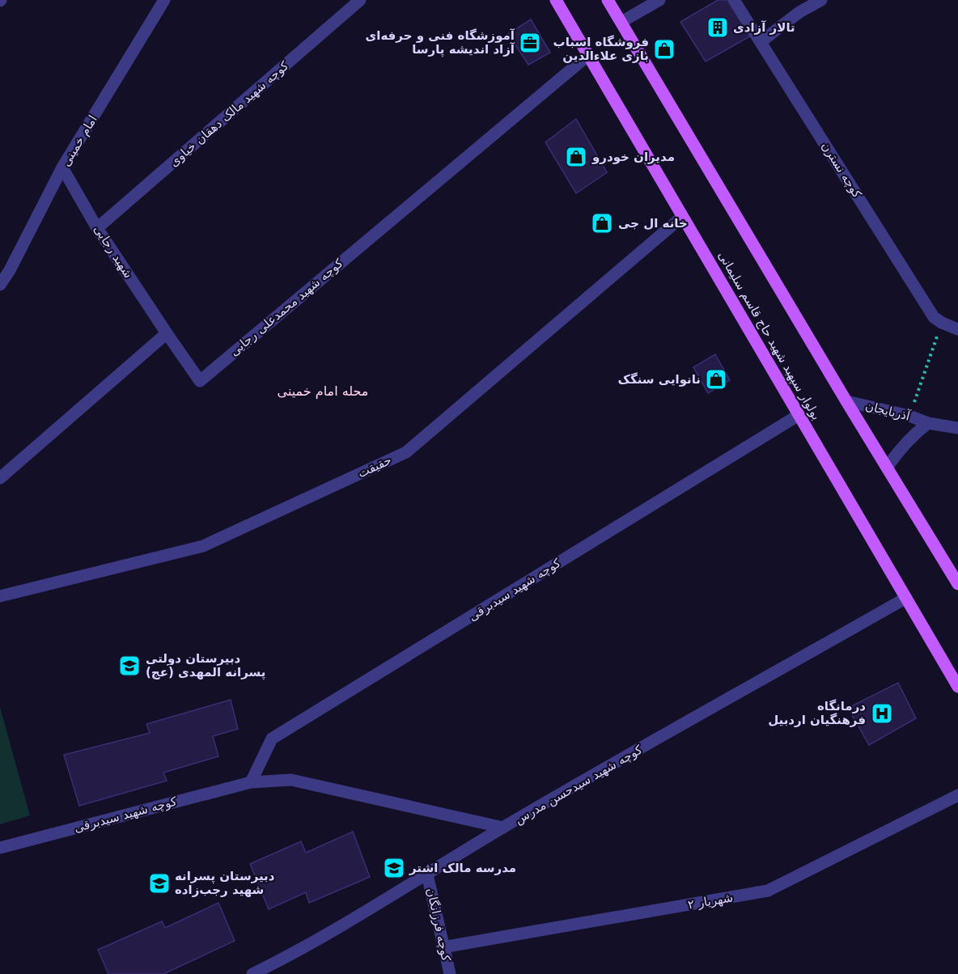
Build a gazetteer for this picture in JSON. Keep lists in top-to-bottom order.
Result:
{
  "streets": {
    "main road": ["بولوار سپهبد شهید حاج قاسم سلیمانی"],
    "street": [
      "کوچه شهید مالک دهقان‌ خیاوی",
      "امام خمینی",
      "کوچه نسترن",
      "شهید رجایی",
      "کوچه شهید محمدعلی رجایی",
      "آذربایجان",
      "حقیقت",
      "کوچه شهید سیدبرقی",
      "کوچه شهید سیدحسن مدرس",
      "شهریار ۲",
      "کوچه فرزانگان"
    ]
  },
  "crossings": [
    ["کوچه شهید مالک دهقان‌ خیاوی", "شهید رجایی"],
    ["امام خمینی", "شهید رجایی"],
    ["شهید رجایی", "کوچه شهید محمدعلی رجایی"],
    ["کوچه شهید محمدعلی رجایی", "بولوار سپهبد شهید حاج قاسم سلیمانی"],
    ["بولوار سپهبد شهید حاج قاسم سلیمانی", "حقیقت"],
    ["بولوار سپهبد شهید حاج قاسم سلیمانی", "کوچه شهید سیدبرقی"],
    ["بولوار سپهبد شهید حاج قاسم سلیمانی", "کوچه شهید سیدحسن مدرس"],
    ["کوچه شهید سیدبرقی", "کوچه شهید سیدحسن مدرس"],
    ["کوچه شهید سیدحسن مدرس", "کوچه فرزانگان"],
    ["شهریار ۲", "کوچه فرزانگان"]
  ],
  "districts": ["محله امام خمینی"],
  "places": {
    "building": ["تالار آزادی"],
    "office": ["آموزشگاه فنی و حرفه‌ای آزاد اندیشه پارسا"],
    "shop": [
      "فروشگاه اسباب بازی علاءالدین",
      "مدیران خودرو",
      "خانه ال جی",
      "نانوایی سنگک"
    ],
    "school or university": ["دبیرستان دولتی پسرانه المهدی (عج)", "مدرسه مالک اشتر", "دبیرستان پسرانه شهید رجب‌زاده"],
    "hospital": ["درمانگاه فرهنگیان اردبیل"]
  }
}
